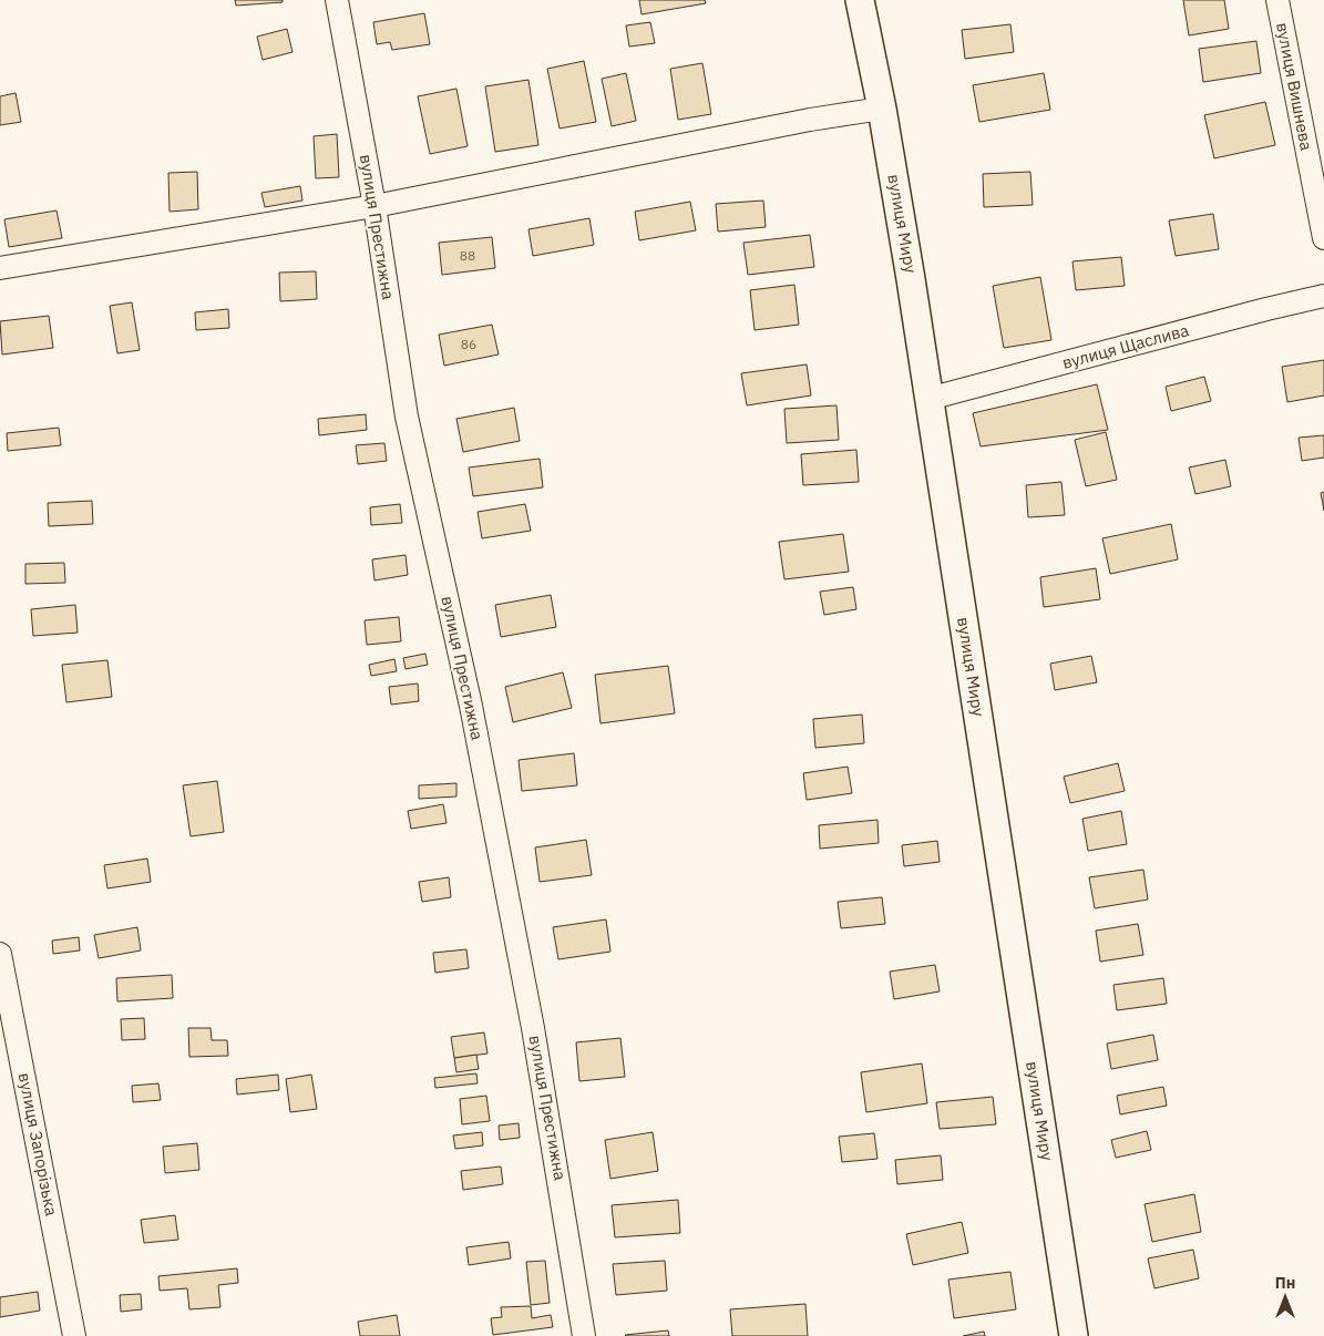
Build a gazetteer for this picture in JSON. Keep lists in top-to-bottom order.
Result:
{
  "streets": {
    "street": [
      "вулиця Вишнева",
      "вулиця Миру",
      "вулиця Престижна",
      "вулиця Щаслива",
      "вулиця Запорізька"
    ]
  },
  "crossings": [
    ["вулиця Миру", "вулиця Щаслива"]
  ],
  "house_numbers": ["88", "86"],
  "north": "top"
}
